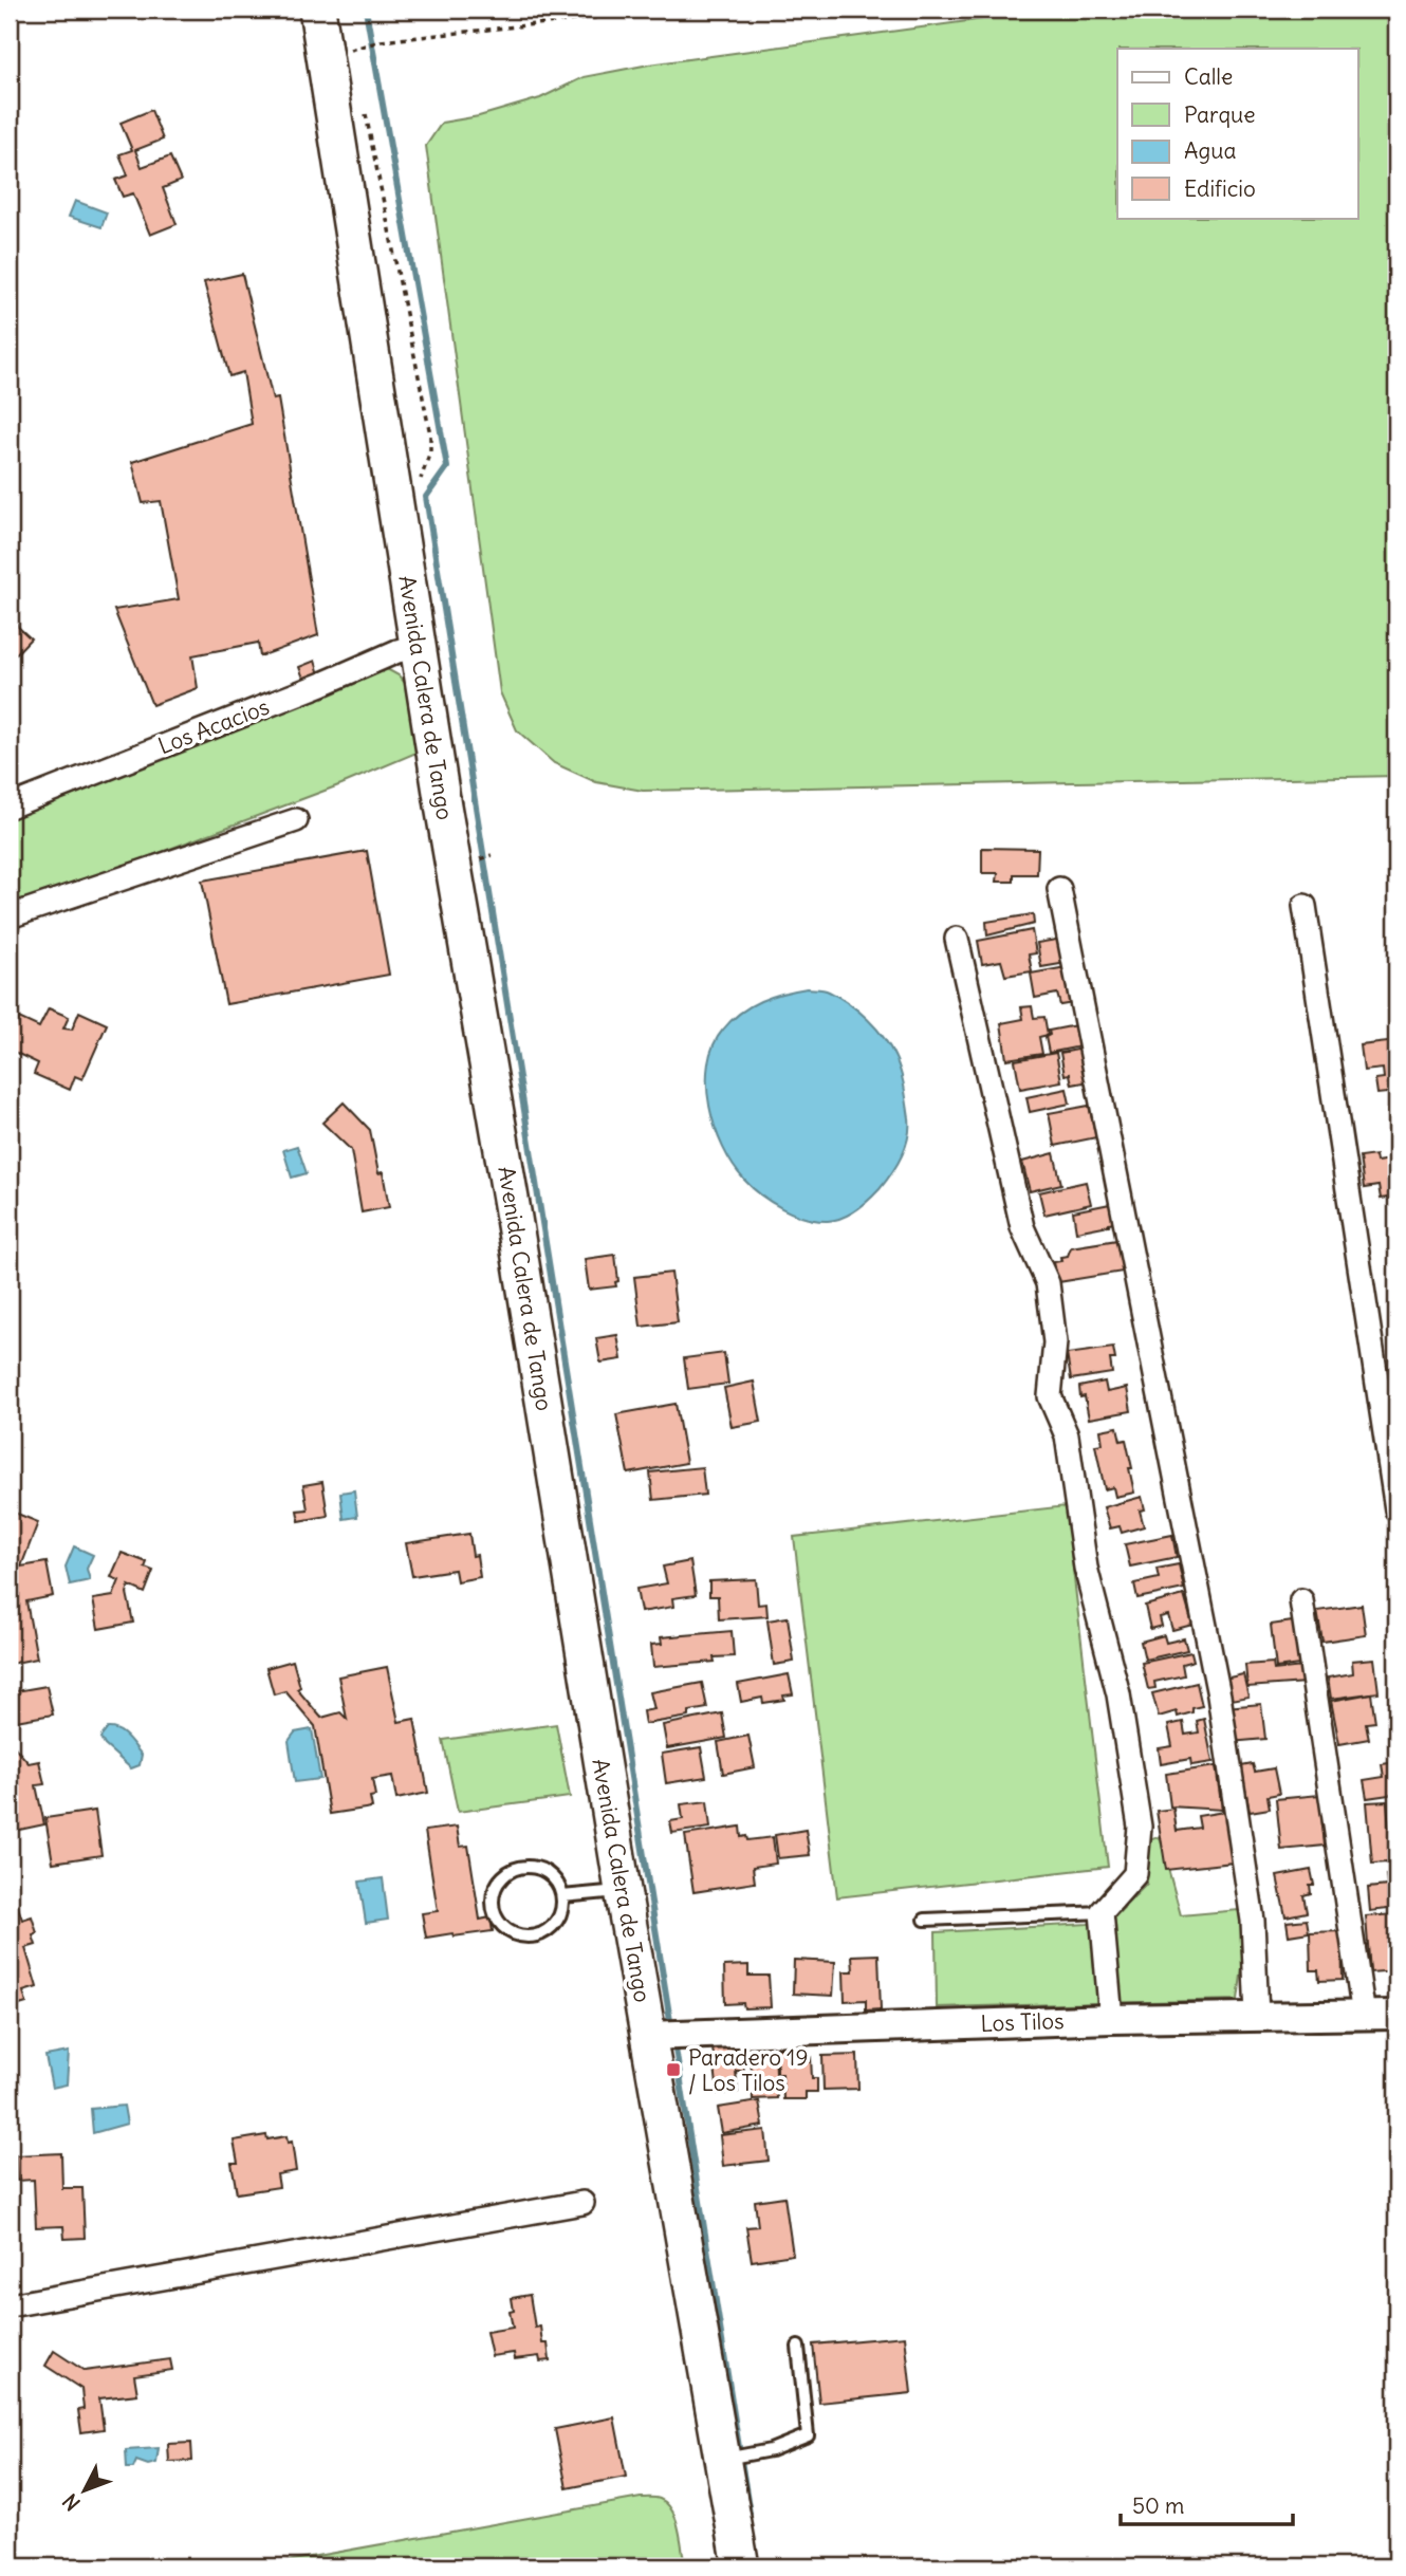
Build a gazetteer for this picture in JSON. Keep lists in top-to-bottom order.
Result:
{
  "streets": {
    "main road": ["Avenida Calera de Tango"],
    "street": ["Los Acacios", "Los Tilos"]
  },
  "crossings": [
    ["Avenida Calera de Tango", "Los Acacios"],
    ["Avenida Calera de Tango", "Los Tilos"]
  ],
  "places": {
    "transit": ["Paradero 19 / Los Tilos"]
  },
  "legend": [
    "Calle",
    "Parque",
    "Agua",
    "Edificio"
  ],
  "scale_bar": "50 m",
  "north": "bottom left"
}
